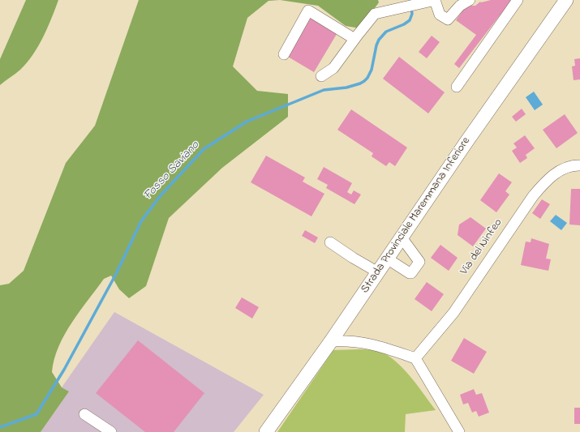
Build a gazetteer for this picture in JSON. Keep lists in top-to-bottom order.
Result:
{
  "streets": {
    "main road": ["Strada Provinciale Maremmana Inferiore"],
    "street": ["Via del Ninfeo"]
  },
  "water": ["Fosso Saviano"]
}
